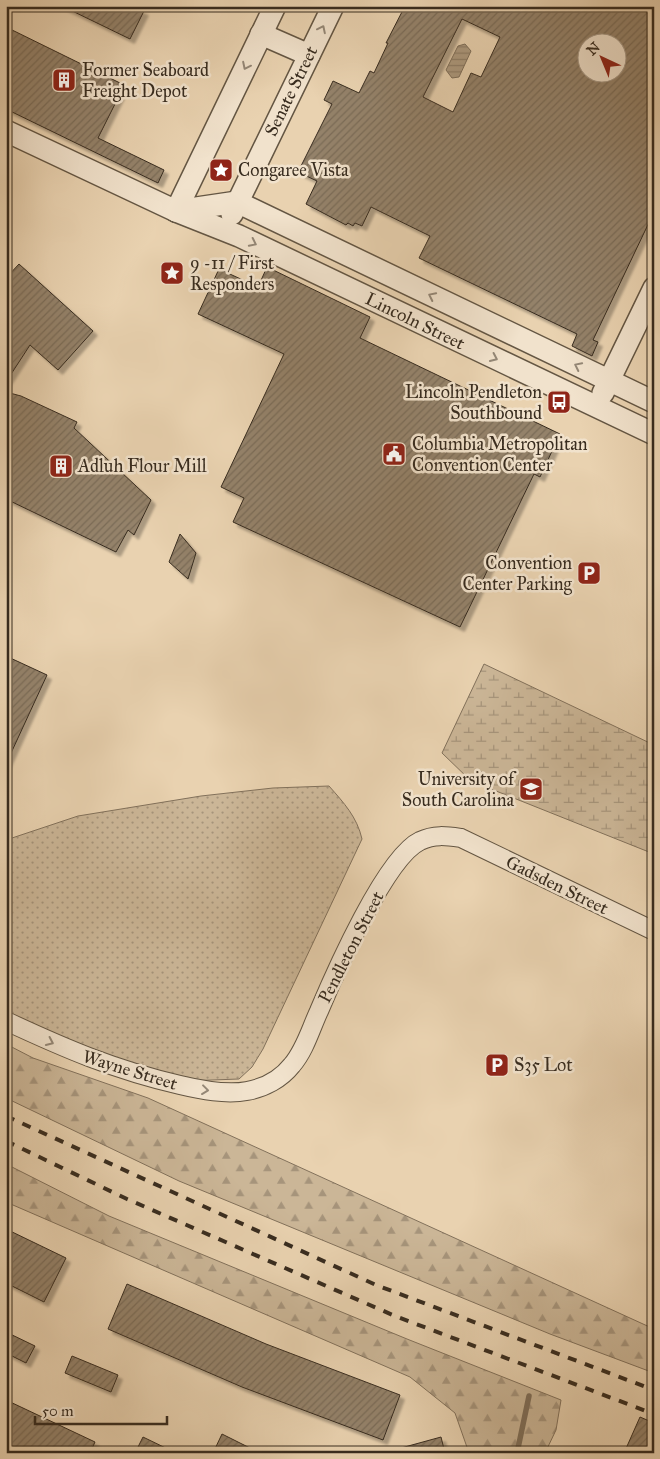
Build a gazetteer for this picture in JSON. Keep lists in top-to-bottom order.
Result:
{
  "streets": {
    "street": [
      "Senate Street",
      "Lincoln Street",
      "Gadsden Street",
      "Pendleton Street",
      "Wayne Street"
    ]
  },
  "crossings": [
    ["Senate Street", "Lincoln Street"],
    ["Gadsden Street", "Pendleton Street"],
    ["Pendleton Street", "Wayne Street"]
  ],
  "one_way": ["Wayne Street"],
  "places": {
    "building": ["Former Seaboard Freight Depot", "Adluh Flour Mill"],
    "place": ["Congaree Vista", "9 -11 / First Responders"],
    "bus stop": ["Lincoln Pendleton Southbound"],
    "public building": ["Columbia Metropolitan Convention Center"],
    "parking": ["Convention Center Parking", "S35 Lot"],
    "school or university": ["University of South Carolina"]
  },
  "scale_bar": "50 m",
  "north": "top left"
}
